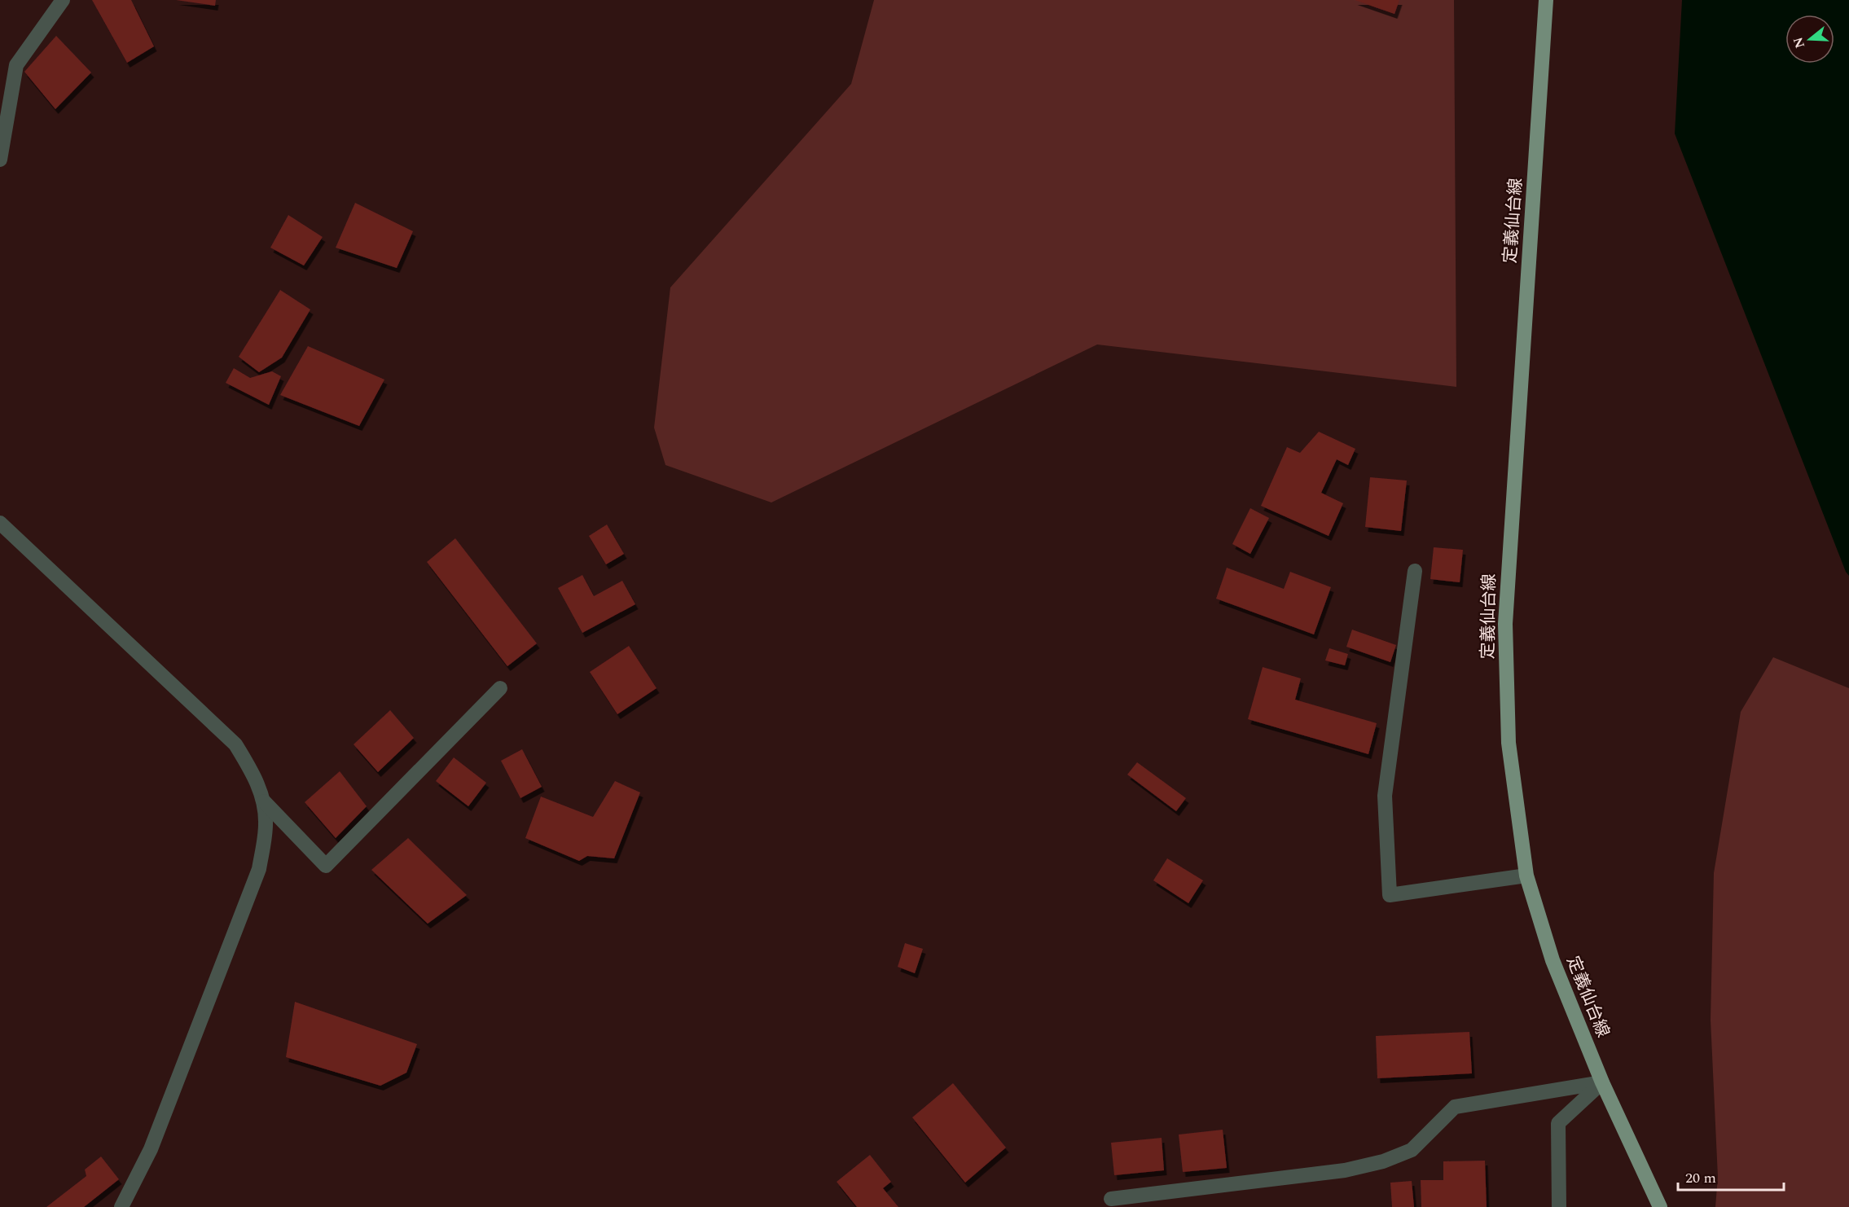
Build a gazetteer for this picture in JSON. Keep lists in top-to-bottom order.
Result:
{
  "streets": {
    "main road": ["定義仙台線"]
  },
  "scale_bar": "20 m",
  "north": "left"
}
